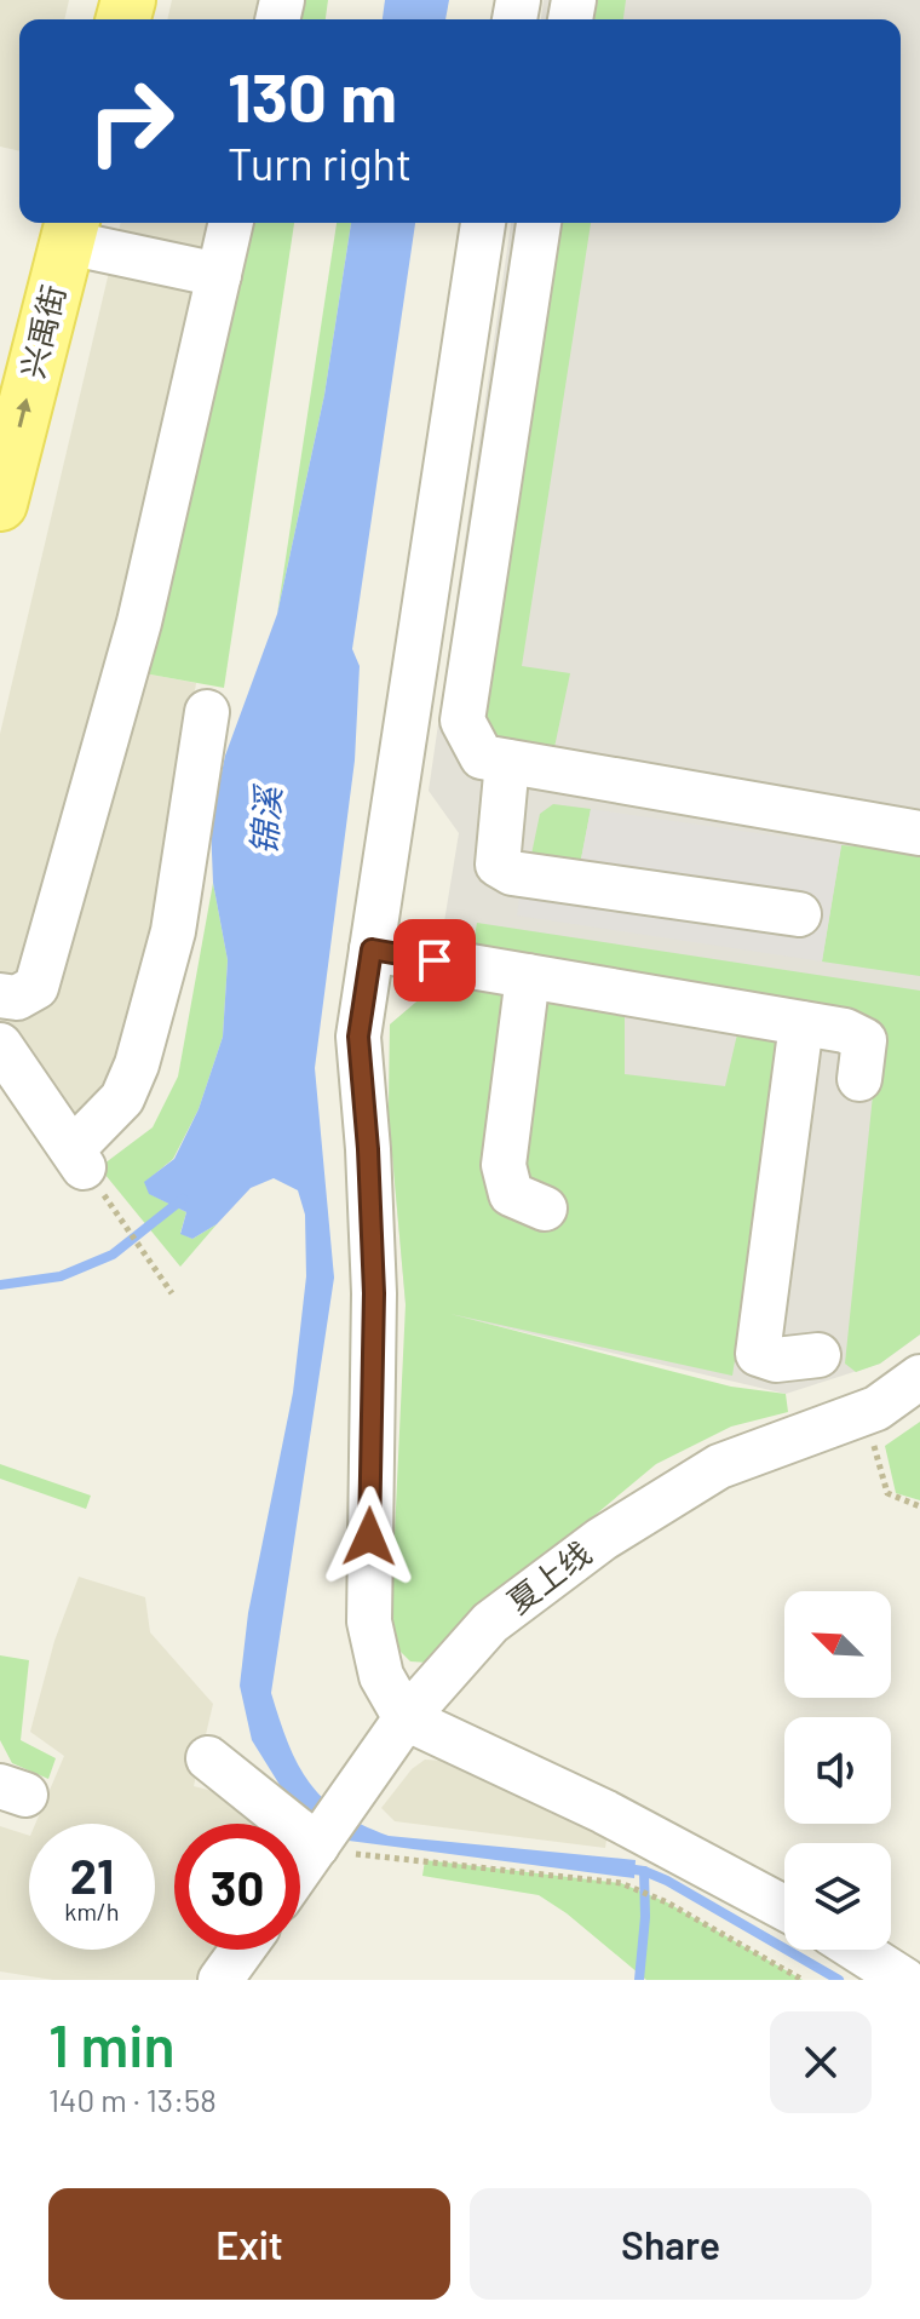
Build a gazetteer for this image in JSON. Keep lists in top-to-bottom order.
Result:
{
  "streets": {
    "main road": ["兴禹街"],
    "street": ["夏上线"]
  },
  "water": ["锦溪"],
  "north": "top left",
  "page": {
    "turn": ["130 m", "Turn right"],
    "speed": "21 km/h",
    "limit": "30",
    "heading": ["1 min", "140 m · 13:58"],
    "buttons": ["Exit", "Share"]
  }
}
